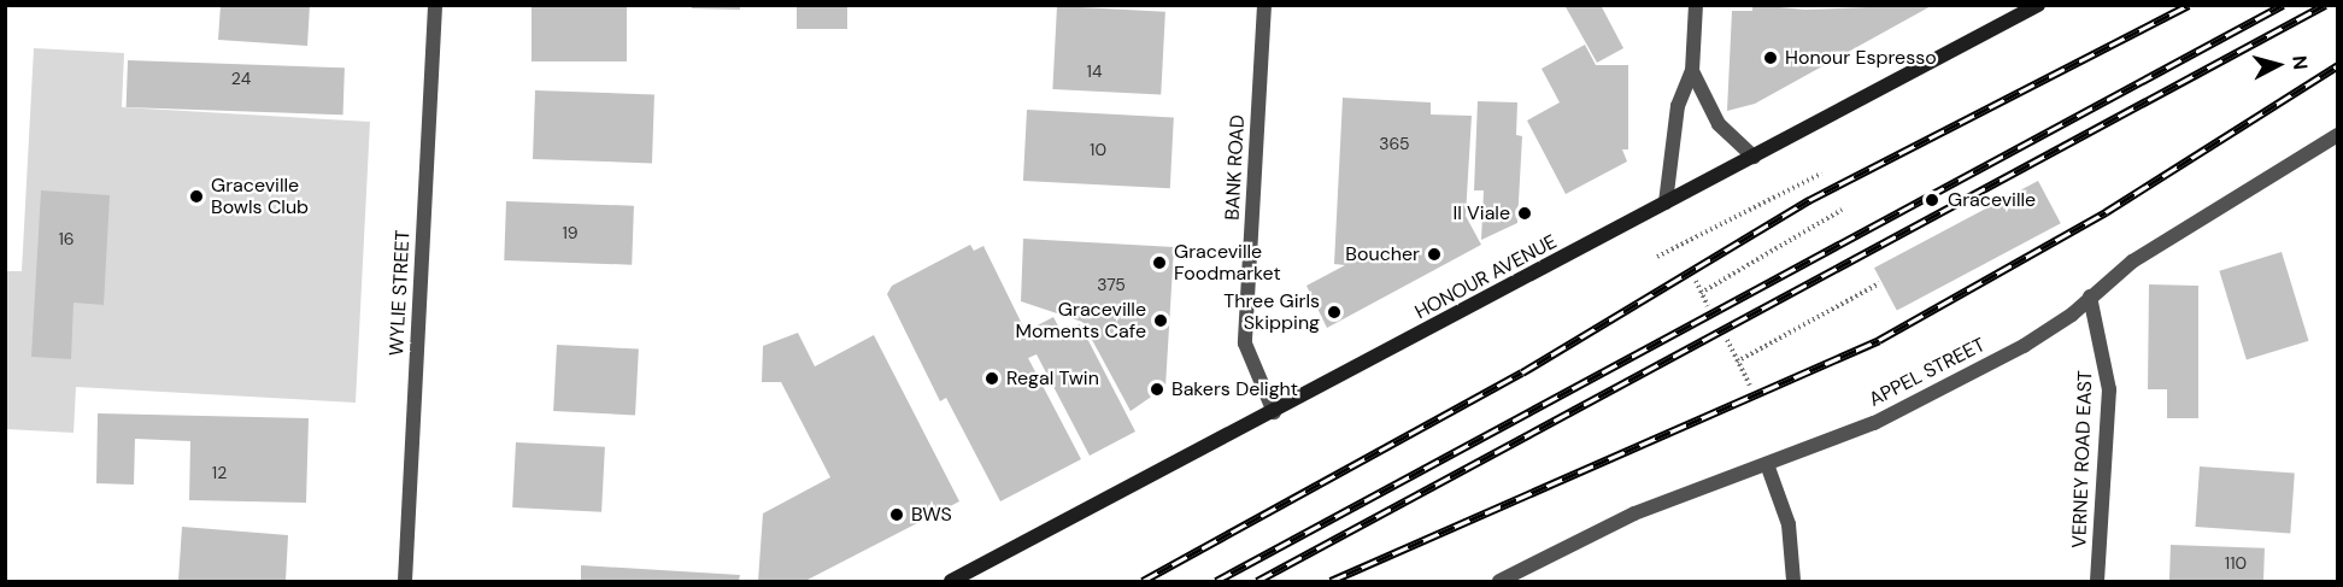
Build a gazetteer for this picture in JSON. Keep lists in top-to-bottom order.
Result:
{
  "streets": {
    "main road": ["HONOUR AVENUE"],
    "street": [
      "BANK ROAD",
      "WYLIE STREET",
      "APPEL STREET",
      "VERNEY ROAD EAST"
    ]
  },
  "crossings": [
    ["BANK ROAD", "HONOUR AVENUE"],
    ["APPEL STREET", "VERNEY ROAD EAST"]
  ],
  "places": [
    "Honour Espresso",
    "Graceville Bowls Club",
    "Graceville",
    "Il Viale",
    "Boucher",
    "Graceville Foodmarket",
    "Three Girls Skipping",
    "Graceville Moments Cafe",
    "Regal Twin",
    "Bakers Delight",
    "BWS"
  ],
  "house_numbers": [
    "14",
    "24",
    "365",
    "10",
    "19",
    "16",
    "375",
    "12",
    "110"
  ],
  "north": "right"
}
